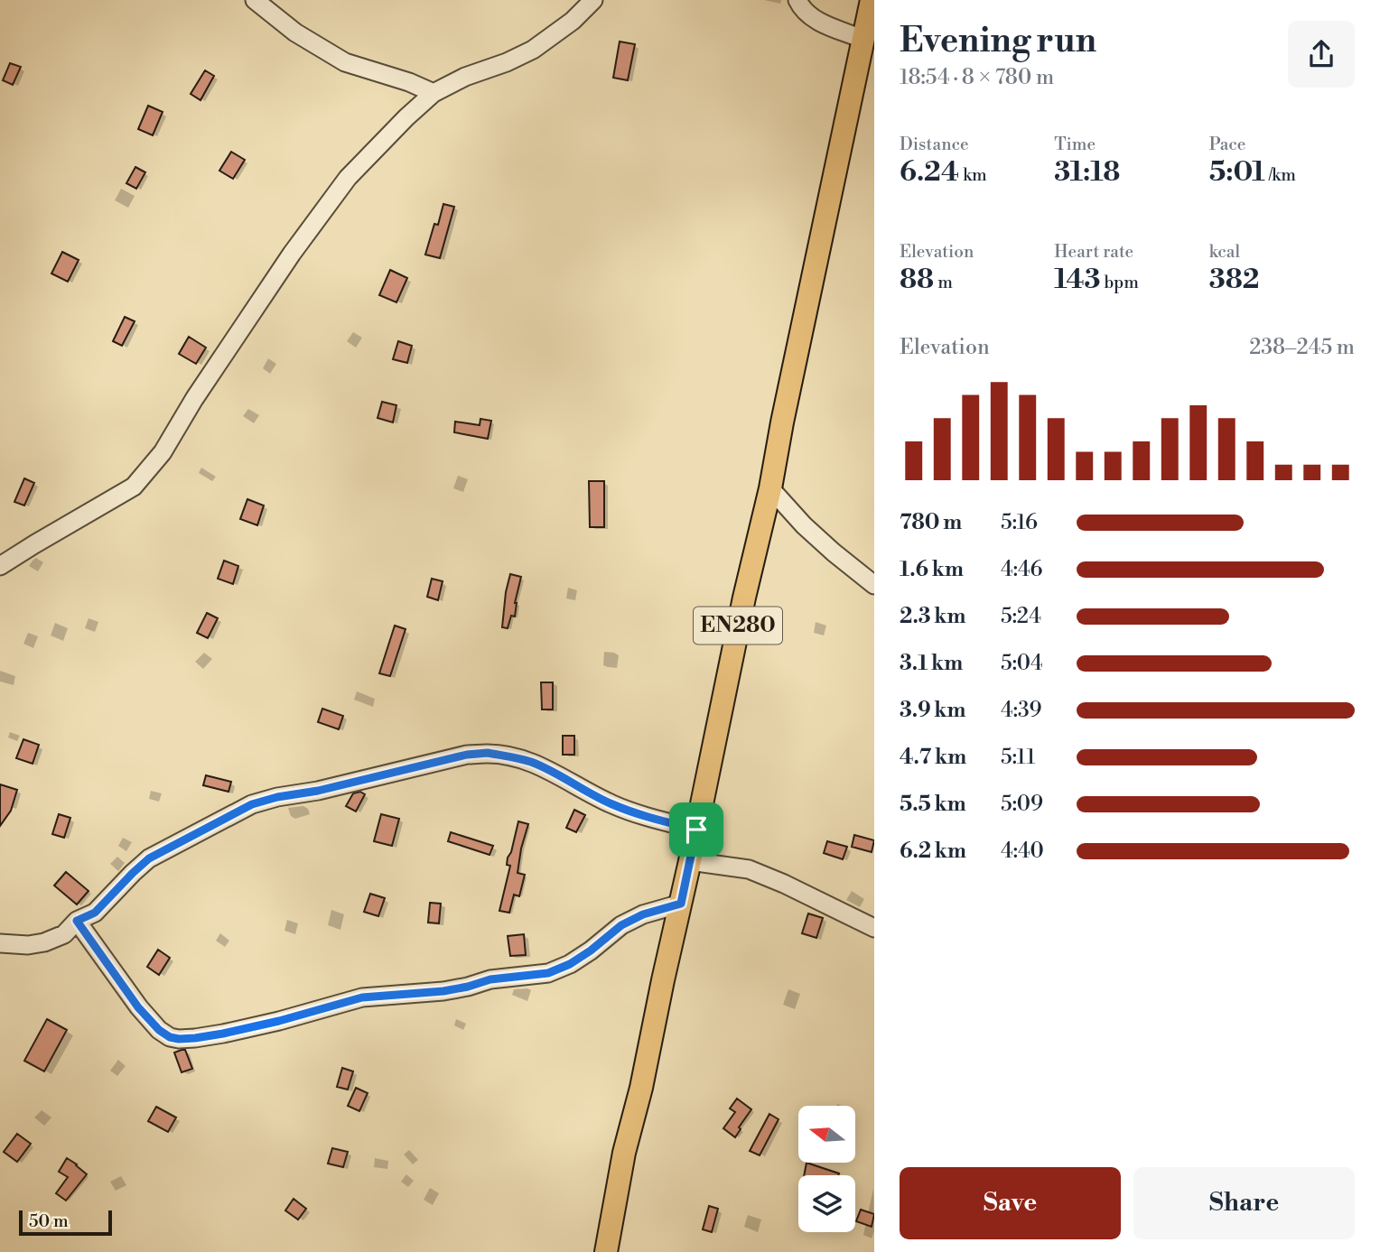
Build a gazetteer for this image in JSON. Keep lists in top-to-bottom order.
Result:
{
  "streets": {
    "main road": ["EN280"]
  },
  "scale_bar": "50 m",
  "north": "left",
  "page": {
    "heading": ["Evening run", "18:54 · 8 × 780 m"],
    "stats": [
      ["Distance", "6.24 km"],
      ["Time", "31:18"],
      ["Pace", "5:01 /km"],
      ["Elevation", "88 m"],
      ["Heart rate", "143 bpm"],
      ["kcal", "382"]
    ],
    "chart": ["Elevation", "238–245 m"],
    "list": [
      {
        "name": "780 m",
        "note": "5:16"
      },
      {
        "name": "1.6 km",
        "note": "4:46"
      },
      {
        "name": "2.3 km",
        "note": "5:24"
      },
      {
        "name": "3.1 km",
        "note": "5:04"
      },
      {
        "name": "3.9 km",
        "note": "4:39"
      },
      {
        "name": "4.7 km",
        "note": "5:11"
      },
      {
        "name": "5.5 km",
        "note": "5:09"
      },
      {
        "name": "6.2 km",
        "note": "4:40"
      }
    ],
    "buttons": ["Save", "Share"],
    "scale": "50 m"
  }
}
